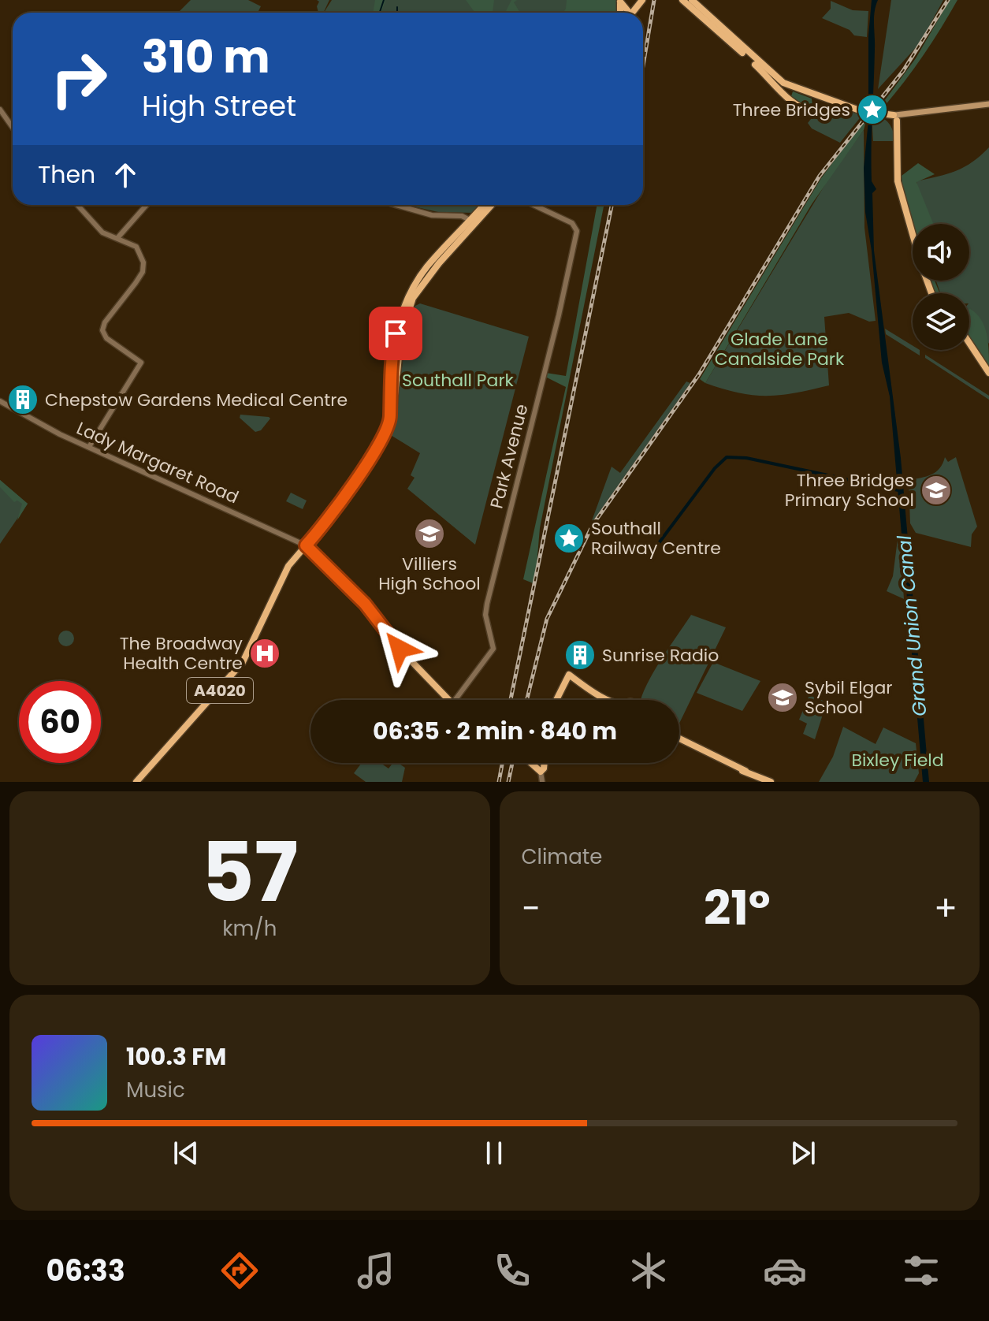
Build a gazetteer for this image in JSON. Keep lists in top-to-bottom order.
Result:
{
  "streets": {
    "main road": ["A4020"],
    "street": ["Park Avenue", "Lady Margaret Road"]
  },
  "crossings": [
    ["Lady Margaret Road", "A4020"]
  ],
  "water": ["Grand Union Canal"],
  "parks": ["Glade Lane Canalside Park", "Southall Park", "Bixley Field"],
  "places": {
    "place": ["Three Bridges", "Southall Railway Centre"],
    "building": ["Chepstow Gardens Medical Centre", "Sunrise Radio"],
    "school or university": ["Three Bridges Primary School", "Villiers High School", "Sybil Elgar School"],
    "hospital": ["The Broadway Health Centre"]
  },
  "page": {
    "turn": ["310 m", "High Street"],
    "then": "Then",
    "limit": "60",
    "trip": "06:35 · 2 min · 840 m",
    "tile": [
      ["57", "km/h"],
      "Climate"
    ],
    "heat": ["−", "21°", "+"],
    "song": ["100.3 FM", "Music"],
    "tabs": "06:33"
  }
}
